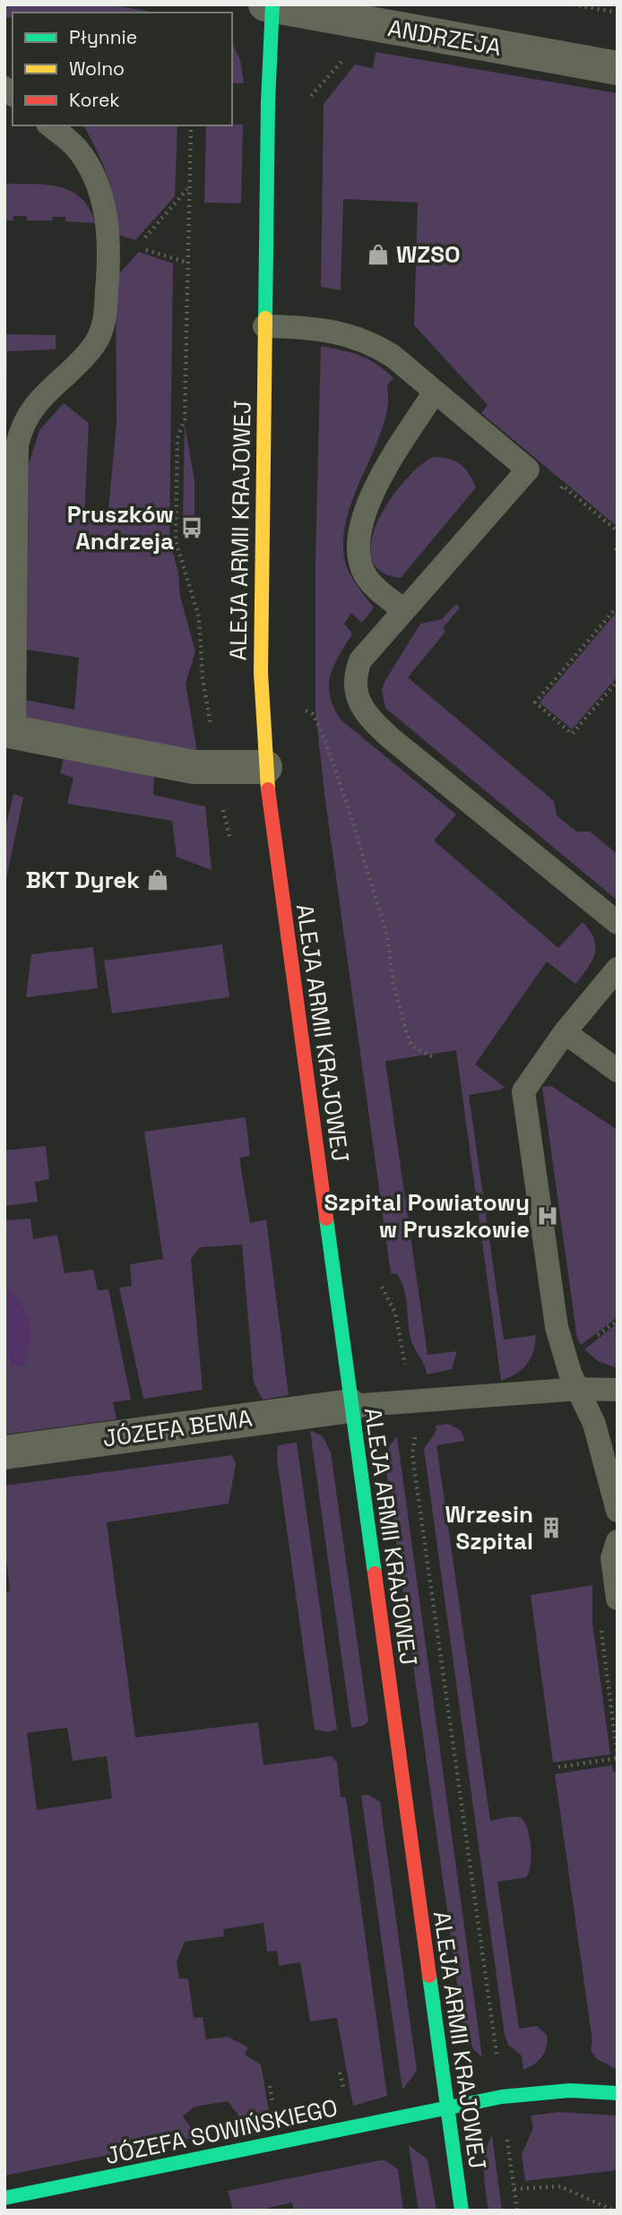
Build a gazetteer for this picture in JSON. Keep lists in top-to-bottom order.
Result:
{
  "streets": {
    "street": [
      "ANDRZEJA",
      "ALEJA ARMII KRAJOWEJ",
      "JÓZEFA BEMA",
      "JÓZEFA SOWIŃSKIEGO"
    ]
  },
  "crossings": [
    ["ANDRZEJA", "ALEJA ARMII KRAJOWEJ"],
    ["ALEJA ARMII KRAJOWEJ", "JÓZEFA BEMA"],
    ["ALEJA ARMII KRAJOWEJ", "JÓZEFA SOWIŃSKIEGO"]
  ],
  "places": {
    "shop": ["WZSO", "BKT Dyrek"],
    "bus stop": ["Pruszków Andrzeja"],
    "hospital": ["Szpital Powiatowy w Pruszkowie"],
    "building": ["Wrzesin Szpital"]
  },
  "legend": ["Płynnie", "Wolno", "Korek"]
}
